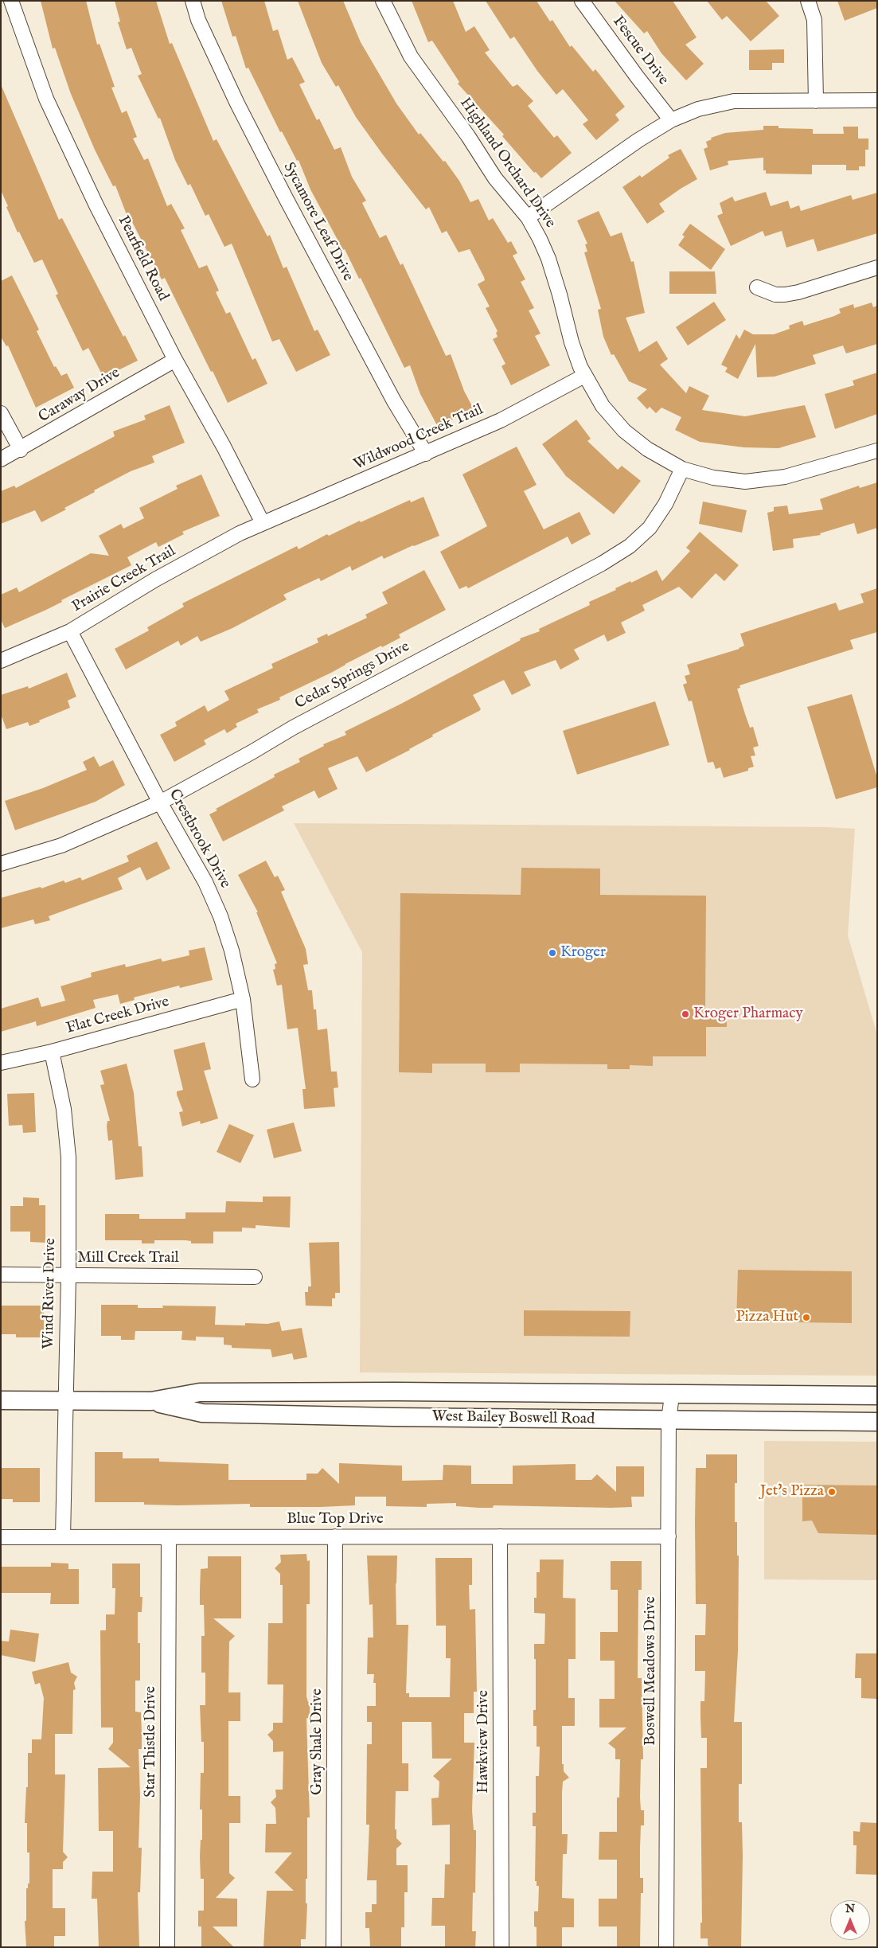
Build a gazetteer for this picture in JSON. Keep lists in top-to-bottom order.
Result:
{
  "streets": {
    "main road": ["West Bailey Boswell Road"],
    "street": [
      "Fescue Drive",
      "Highland Orchard Drive",
      "Sycamore Leaf Drive",
      "Pearfield Road",
      "Caraway Drive",
      "Wildwood Creek Trail",
      "Prairie Creek Trail",
      "Cedar Springs Drive",
      "Crestbrook Drive",
      "Flat Creek Drive",
      "Mill Creek Trail",
      "Wind River Drive",
      "Blue Top Drive",
      "Boswell Meadows Drive",
      "Star Thistle Drive",
      "Gray Shale Drive",
      "Hawkview Drive"
    ]
  },
  "crossings": [
    ["Highland Orchard Drive", "Wildwood Creek Trail"],
    ["Highland Orchard Drive", "Cedar Springs Drive"],
    ["Sycamore Leaf Drive", "Wildwood Creek Trail"],
    ["Pearfield Road", "Caraway Drive"],
    ["Pearfield Road", "Wildwood Creek Trail"],
    ["Pearfield Road", "Prairie Creek Trail"],
    ["Wildwood Creek Trail", "Prairie Creek Trail"],
    ["Prairie Creek Trail", "Crestbrook Drive"],
    ["Cedar Springs Drive", "Crestbrook Drive"],
    ["Crestbrook Drive", "Flat Creek Drive"],
    ["Flat Creek Drive", "Wind River Drive"],
    ["Mill Creek Trail", "Wind River Drive"],
    ["Wind River Drive", "West Bailey Boswell Road"],
    ["Wind River Drive", "Blue Top Drive"],
    ["West Bailey Boswell Road", "Boswell Meadows Drive"],
    ["Blue Top Drive", "Boswell Meadows Drive"],
    ["Blue Top Drive", "Star Thistle Drive"],
    ["Blue Top Drive", "Gray Shale Drive"],
    ["Blue Top Drive", "Hawkview Drive"]
  ],
  "places": [
    "Kroger",
    "Kroger Pharmacy",
    "Pizza Hut",
    "Jet's Pizza"
  ],
  "north": "top"
}
